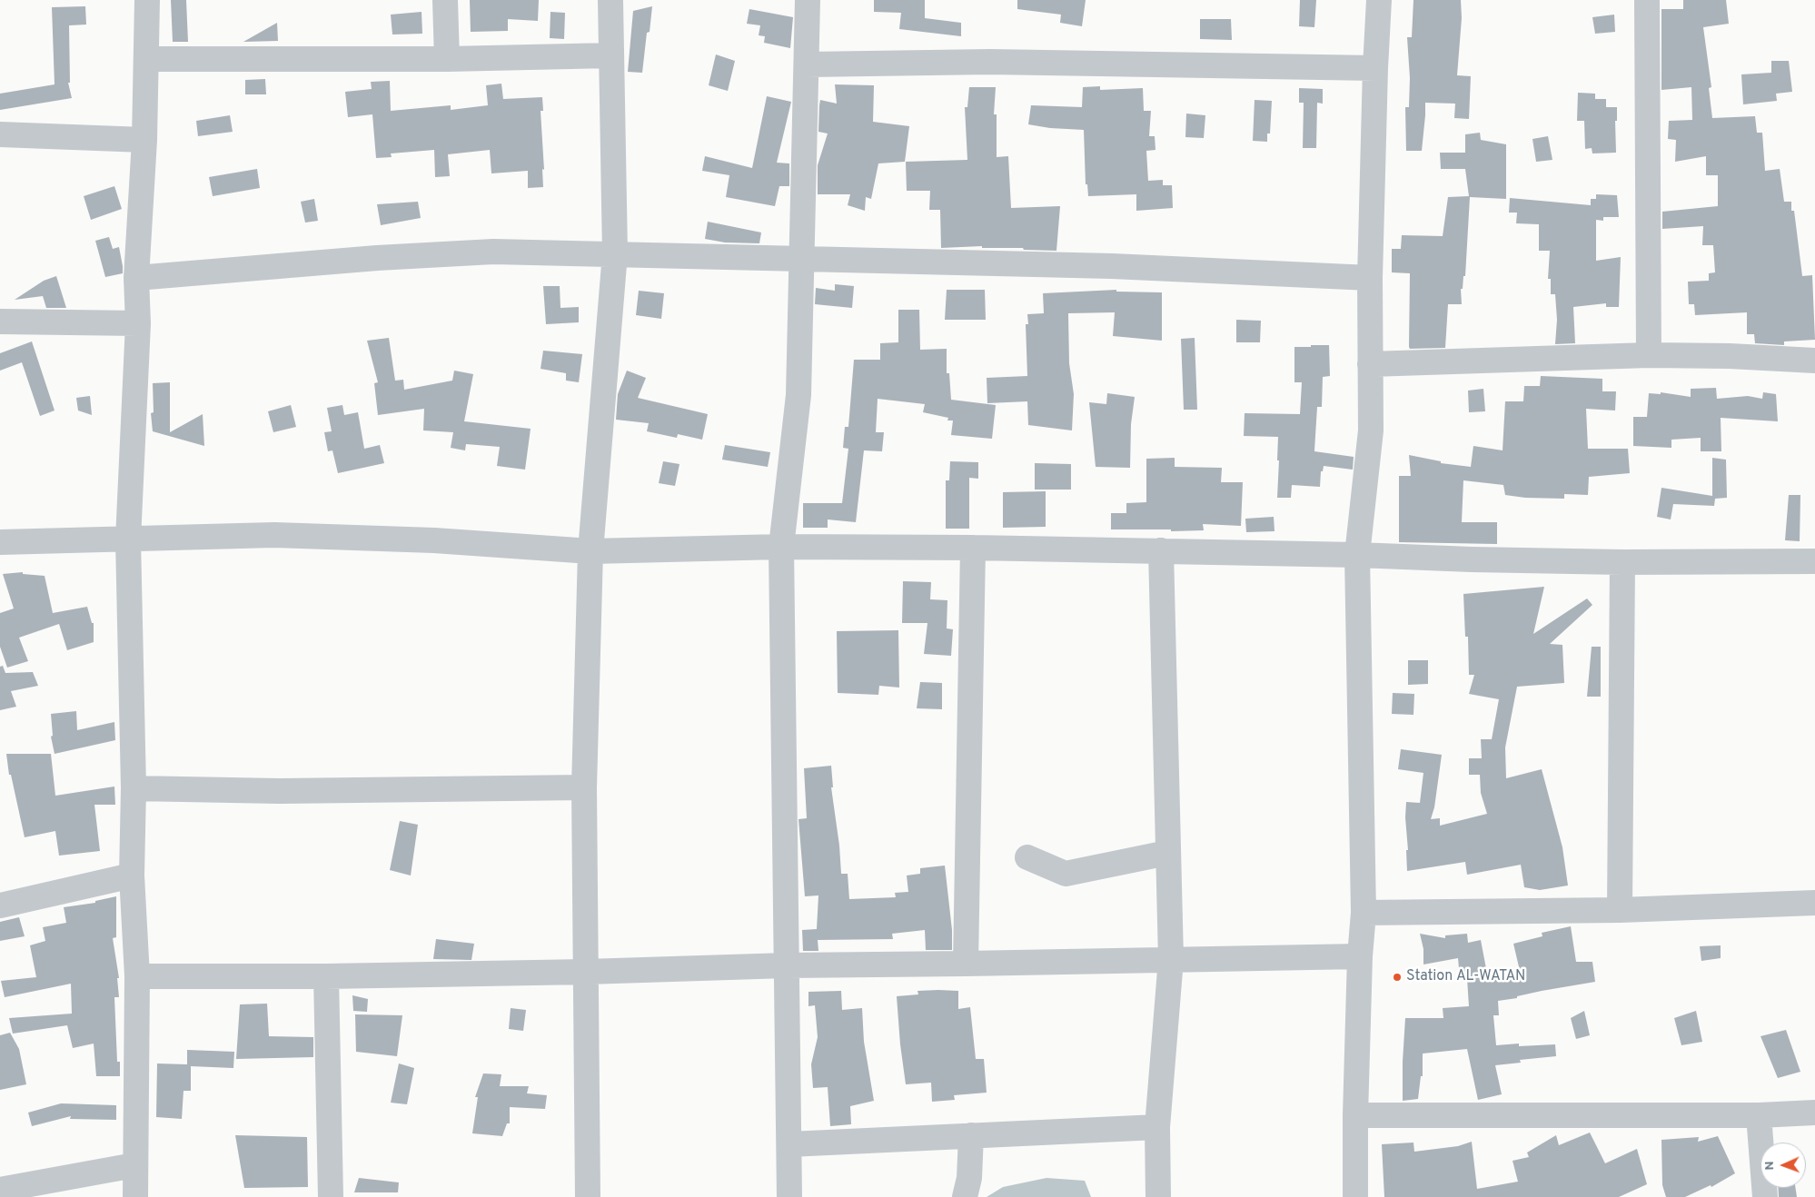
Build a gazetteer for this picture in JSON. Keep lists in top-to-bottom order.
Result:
{
  "places": ["Station AL-WATAN"],
  "north": "left"
}
